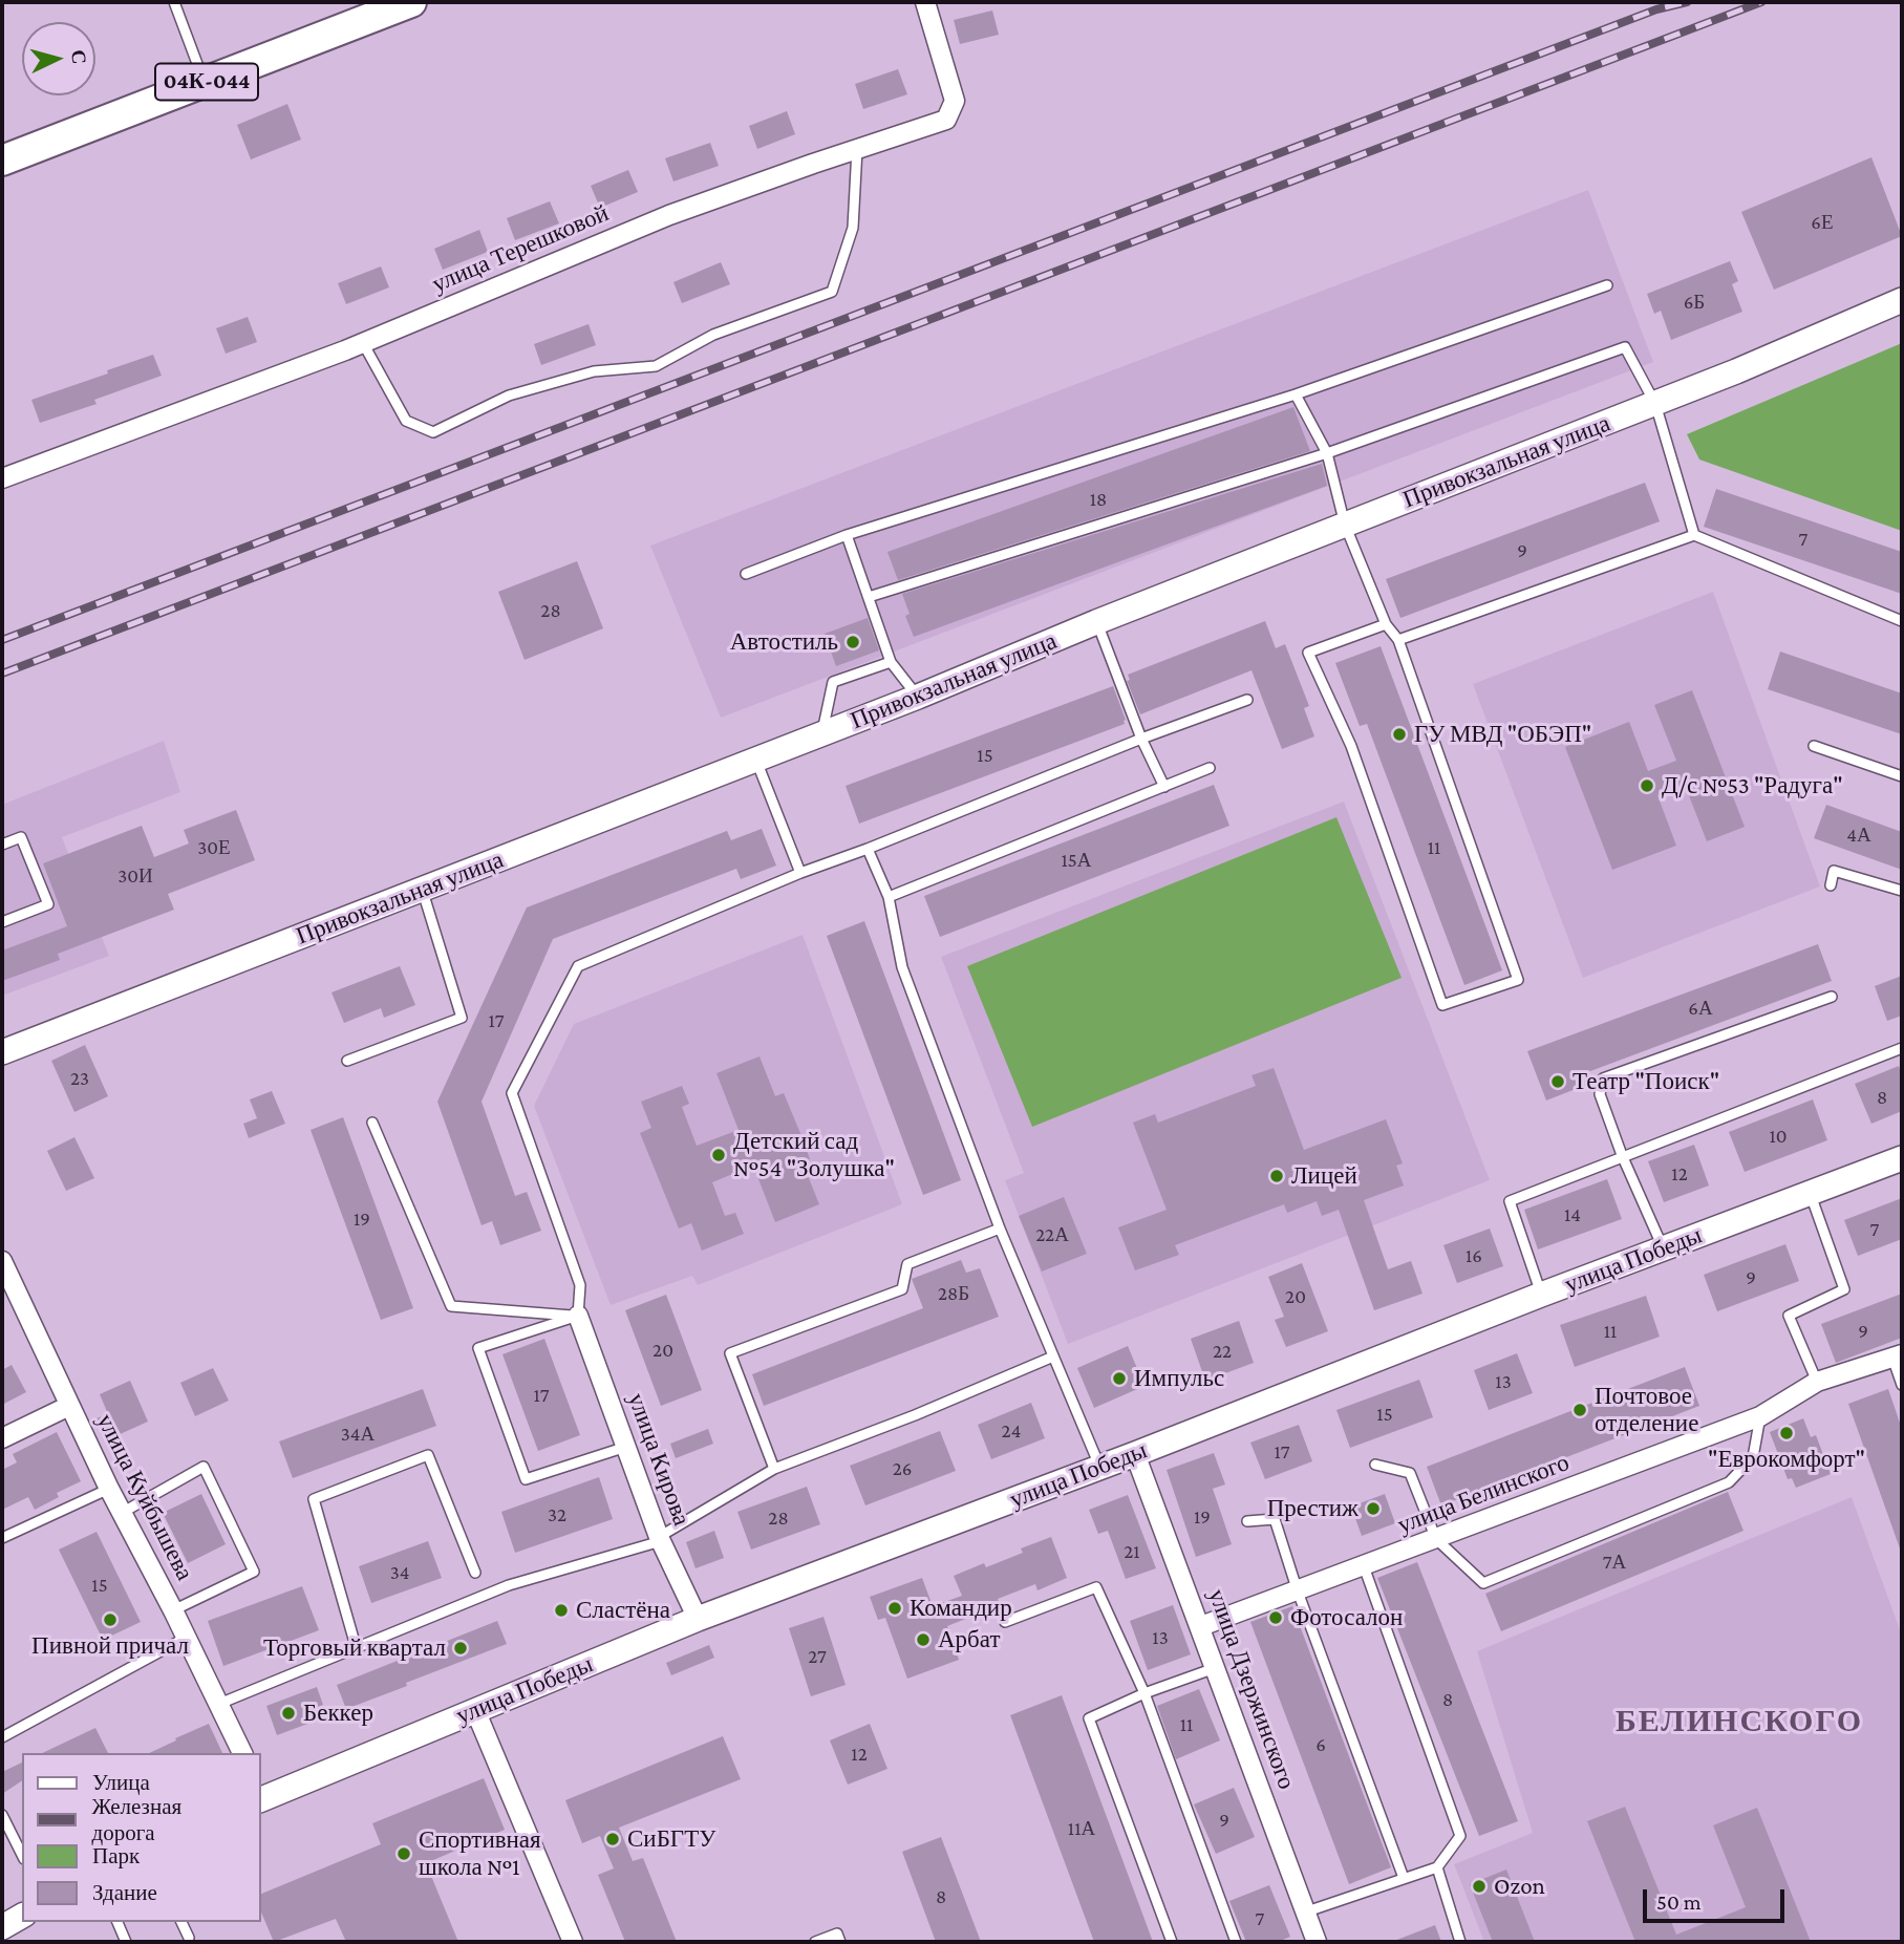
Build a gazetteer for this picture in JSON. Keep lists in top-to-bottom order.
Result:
{
  "streets": {
    "main road": ["04К-044"],
    "street": [
      "улица Терешковой",
      "Привокзальная улица",
      "улица Победы",
      "улица Кирова",
      "улица Белинского",
      "улица Куйбышева",
      "улица Дзержинского"
    ]
  },
  "crossings": [
    ["улица Победы", "улица Кирова"],
    ["улица Победы", "улица Дзержинского"],
    ["улица Белинского", "улица Дзержинского"]
  ],
  "districts": ["БЕЛИНСКОГО"],
  "places": [
    "Автостиль",
    "ГУ МВД \"ОБЭП\"",
    "Д/с №53 \"Радуга\"",
    "Театр \"Поиск\"",
    "Детский сад №54 \"Золушка\"",
    "Лицей",
    "Импульс",
    "Почтовое отделение",
    "\"Еврокомфорт\"",
    "Престиж",
    "Командир",
    "Сластёна",
    "Фотосалон",
    "Пивной причал",
    "Арбат",
    "Торговый квартал",
    "Беккер",
    "СиБГТУ",
    "Спортивная школа №1",
    "Ozon"
  ],
  "house_numbers": [
    "6Е",
    "6Б",
    "18",
    "7",
    "9",
    "28",
    "15",
    "4А",
    "30Е",
    "11",
    "15А",
    "30И",
    "6А",
    "17",
    "23",
    "8",
    "10",
    "12",
    "14",
    "19",
    "7",
    "22А",
    "16",
    "9",
    "28Б",
    "20",
    "11",
    "9",
    "20",
    "22",
    "13",
    "17",
    "15",
    "24",
    "34А",
    "17",
    "26",
    "32",
    "19",
    "28",
    "21",
    "7А",
    "34",
    "15",
    "13",
    "27",
    "8",
    "11",
    "6",
    "12",
    "9",
    "11А",
    "8",
    "7"
  ],
  "legend": [
    "Улица",
    "Железная дорога",
    "Парк",
    "Здание"
  ],
  "scale_bar": "50 m",
  "north": "right"
}
